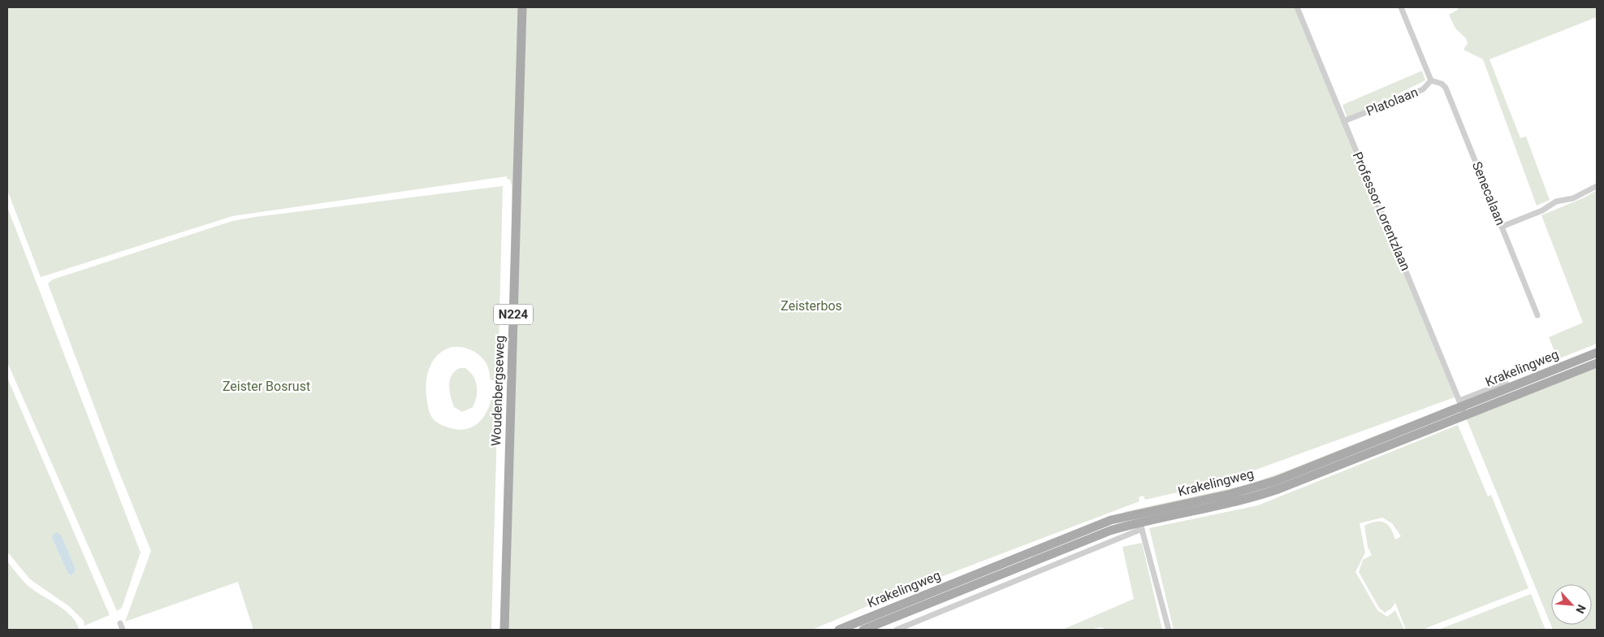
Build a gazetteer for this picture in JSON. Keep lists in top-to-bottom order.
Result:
{
  "streets": {
    "main road": ["N224", "Krakelingweg", "Woudenbergseweg"],
    "street": ["Platolaan", "Senecalaan", "Professor Lorentzlaan"]
  },
  "crossings": [
    ["Platolaan", "Senecalaan"],
    ["Platolaan", "Professor Lorentzlaan"],
    ["Professor Lorentzlaan", "Krakelingweg"]
  ],
  "parks": ["Zeisterbos", "Zeister Bosrust"],
  "north": "bottom right"
}
